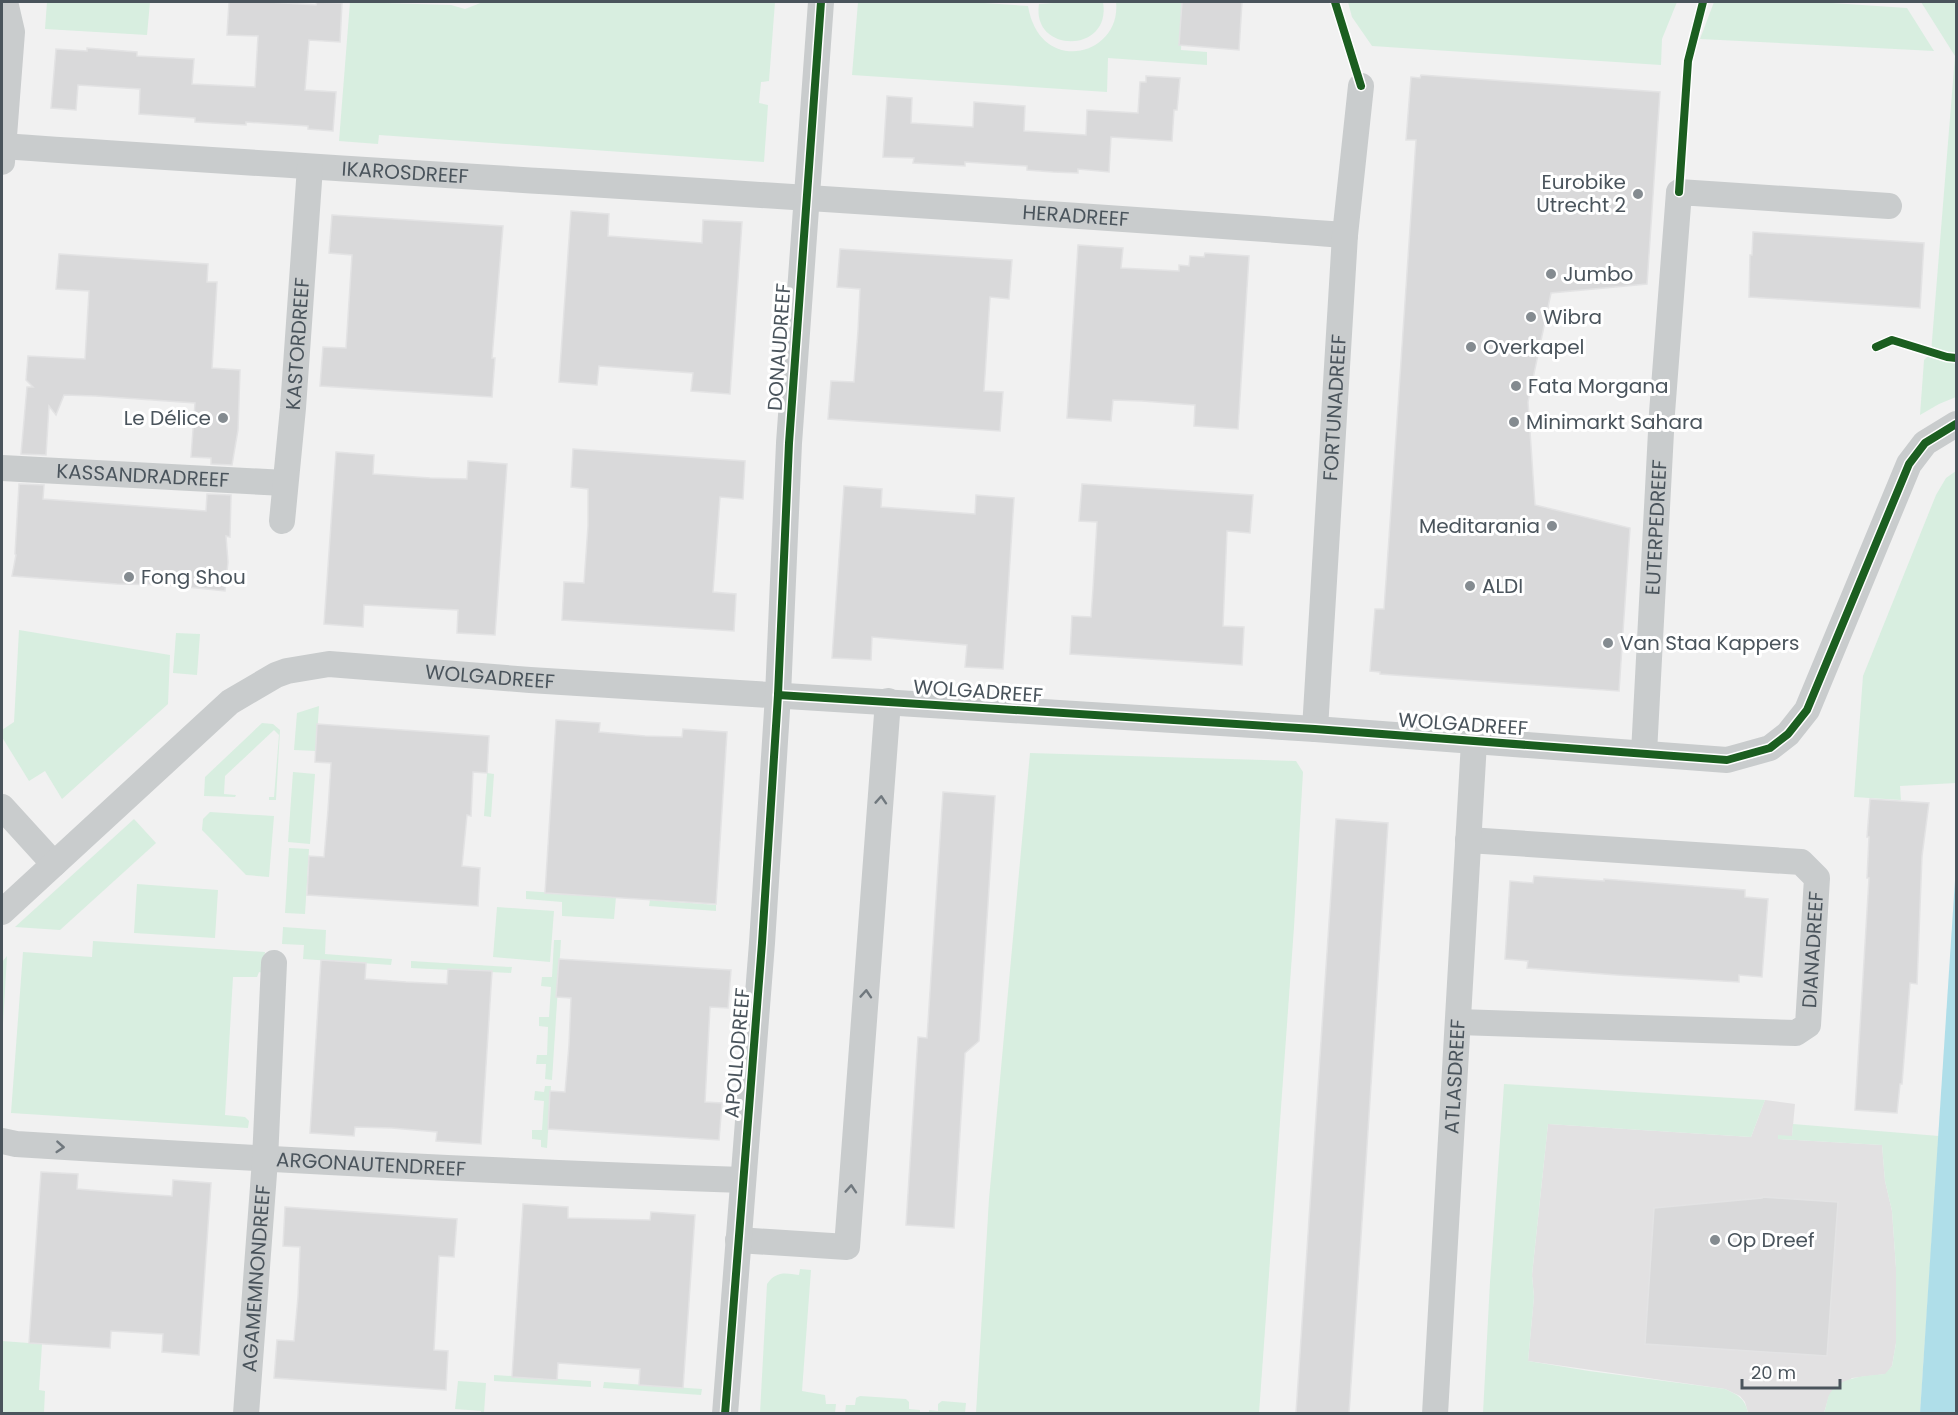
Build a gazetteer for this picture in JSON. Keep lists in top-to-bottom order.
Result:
{
  "streets": {
    "street": [
      "IKAROSDREEF",
      "HERADREEF",
      "KASTORDREEF",
      "DONAUDREEF",
      "FORTUNADREEF",
      "KASSANDRADREEF",
      "EUTERPEDREEF",
      "WOLGADREEF",
      "DIANADREEF",
      "APOLLODREEF",
      "ATLASDREEF",
      "ARGONAUTENDREEF",
      "AGAMEMNONDREEF"
    ]
  },
  "crossings": [
    ["IKAROSDREEF", "HERADREEF"],
    ["IKAROSDREEF", "KASTORDREEF"],
    ["IKAROSDREEF", "DONAUDREEF"],
    ["HERADREEF", "DONAUDREEF"],
    ["HERADREEF", "FORTUNADREEF"],
    ["KASTORDREEF", "KASSANDRADREEF"],
    ["DONAUDREEF", "WOLGADREEF"],
    ["DONAUDREEF", "APOLLODREEF"],
    ["FORTUNADREEF", "WOLGADREEF"],
    ["EUTERPEDREEF", "WOLGADREEF"],
    ["WOLGADREEF", "APOLLODREEF"],
    ["WOLGADREEF", "ATLASDREEF"],
    ["DIANADREEF", "ATLASDREEF"],
    ["APOLLODREEF", "ARGONAUTENDREEF"],
    ["ARGONAUTENDREEF", "AGAMEMNONDREEF"]
  ],
  "one_way": ["ARGONAUTENDREEF"],
  "places": [
    "Eurobike Utrecht 2",
    "Jumbo",
    "Wibra",
    "Overkapel",
    "Fata Morgana",
    "Le Délice",
    "Minimarkt Sahara",
    "Meditarania",
    "Fong Shou",
    "ALDI",
    "Van Staa Kappers",
    "Op Dreef"
  ],
  "scale_bar": "20 m"
}
